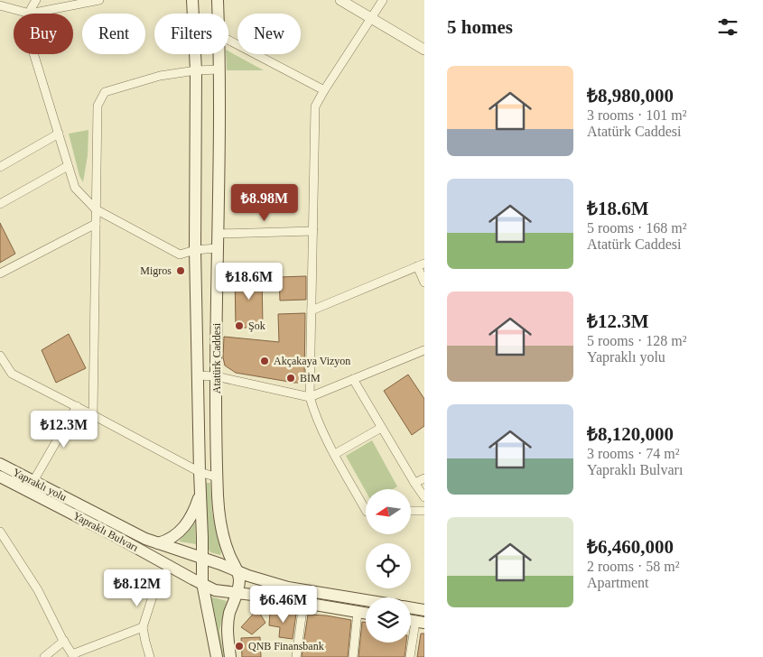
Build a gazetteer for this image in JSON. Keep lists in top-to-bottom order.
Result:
{
  "streets": {
    "main road": ["Atatürk Caddesi", "Yapraklı yolu", "Yapraklı Bulvarı"]
  },
  "crossings": [
    ["Atatürk Caddesi", "Yapraklı yolu"],
    ["Atatürk Caddesi", "Yapraklı Bulvarı"]
  ],
  "places": [
    "Migros",
    "Şok",
    "Akçakaya Vizyon",
    "BİM",
    "QNB Finansbank"
  ],
  "north": "left",
  "page": {
    "heading": "5 homes",
    "chip": [
      "Buy",
      "Rent",
      "Filters",
      "New"
    ],
    "list": [
      {
        "name": "₺8,980,000",
        "note": "3 rooms · 101 m² · Atatürk Caddesi"
      },
      {
        "name": "₺18.6M",
        "note": "5 rooms · 168 m² · Atatürk Caddesi"
      },
      {
        "name": "₺12.3M",
        "note": "5 rooms · 128 m² · Yapraklı yolu"
      },
      {
        "name": "₺8,120,000",
        "note": "3 rooms · 74 m² · Yapraklı Bulvarı"
      },
      {
        "name": "₺6,460,000",
        "note": "2 rooms · 58 m² · Apartment"
      }
    ],
    "price": [
      "₺8.98M",
      "₺18.6M",
      "₺12.3M",
      "₺8.12M",
      "₺6.46M"
    ]
  }
}
